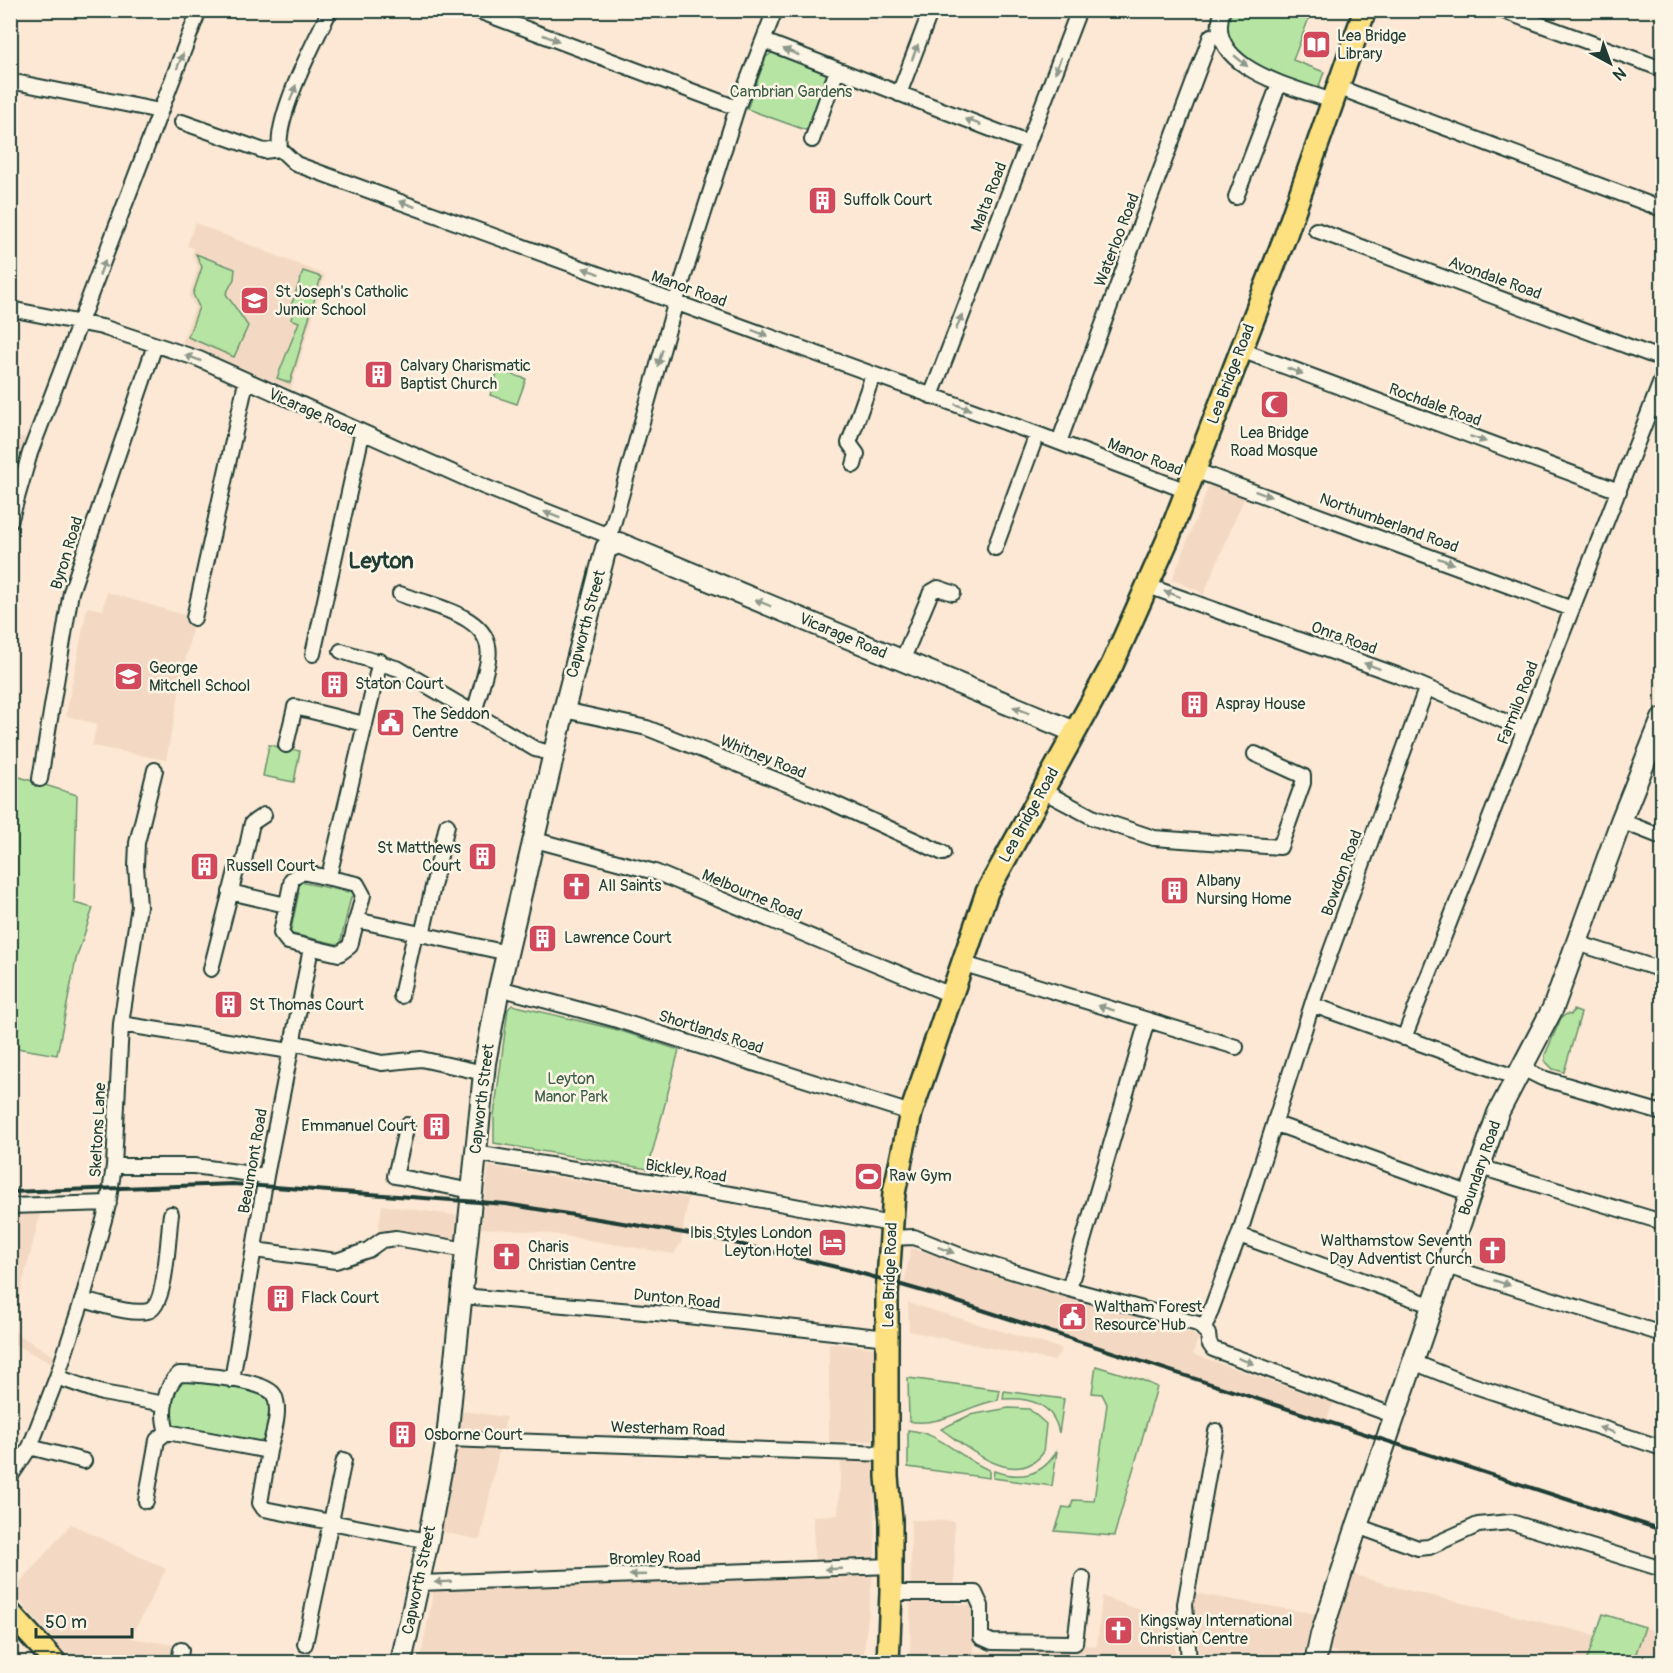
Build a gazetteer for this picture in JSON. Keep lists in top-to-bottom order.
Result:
{
  "streets": {
    "main road": ["Lea Bridge Road"],
    "street": [
      "Malta Road",
      "Waterloo Road",
      "Avondale Road",
      "Manor Road",
      "Rochdale Road",
      "Vicarage Road",
      "Northumberland Road",
      "Byron Road",
      "Capworth Street",
      "Onra Road",
      "Farmilo Road",
      "Whitney Road",
      "Bowdon Road",
      "Melbourne Road",
      "Shortlands Road",
      "Skeltons Lane",
      "Beaumont Road",
      "Boundary Road",
      "Bickley Road",
      "Dunton Road",
      "Westerham Road",
      "Bromley Road"
    ]
  },
  "crossings": [
    ["Malta Road", "Manor Road"],
    ["Waterloo Road", "Manor Road"],
    ["Manor Road", "Lea Bridge Road"],
    ["Manor Road", "Capworth Street"],
    ["Lea Bridge Road", "Rochdale Road"],
    ["Lea Bridge Road", "Vicarage Road"],
    ["Lea Bridge Road", "Northumberland Road"],
    ["Lea Bridge Road", "Onra Road"],
    ["Lea Bridge Road", "Melbourne Road"],
    ["Lea Bridge Road", "Shortlands Road"],
    ["Lea Bridge Road", "Bickley Road"],
    ["Lea Bridge Road", "Dunton Road"],
    ["Lea Bridge Road", "Westerham Road"],
    ["Lea Bridge Road", "Bromley Road"],
    ["Rochdale Road", "Farmilo Road"],
    ["Vicarage Road", "Byron Road"],
    ["Vicarage Road", "Capworth Street"],
    ["Northumberland Road", "Farmilo Road"],
    ["Capworth Street", "Whitney Road"],
    ["Capworth Street", "Melbourne Road"],
    ["Capworth Street", "Shortlands Road"],
    ["Capworth Street", "Bickley Road"],
    ["Capworth Street", "Dunton Road"],
    ["Capworth Street", "Westerham Road"],
    ["Capworth Street", "Bromley Road"],
    ["Onra Road", "Farmilo Road"],
    ["Onra Road", "Bowdon Road"],
    ["Bowdon Road", "Bickley Road"]
  ],
  "one_way": [
    "Rochdale Road",
    "Vicarage Road",
    "Northumberland Road",
    "Onra Road",
    "Bromley Road"
  ],
  "districts": ["Leyton"],
  "parks": ["Cambrian Gardens", "Leyton Manor Park"],
  "places": {
    "library": ["Lea Bridge Library"],
    "building": [
      "Suffolk Court",
      "Calvary Charismatic Baptist Church",
      "Staton Court",
      "Aspray House",
      "St Matthews Court",
      "Russell Court",
      "Albany Nursing Home",
      "Lawrence Court",
      "St Thomas Court",
      "Emmanuel Court",
      "Flack Court",
      "Osborne Court"
    ],
    "school or university": ["St Joseph's Catholic Junior School", "George Mitchell School"],
    "mosque": ["Lea Bridge Road Mosque"],
    "public building": ["The Seddon Centre", "Waltham Forest Resource Hub"],
    "church": [
      "All Saints",
      "Walthamstow Seventh Day Adventist Church",
      "Charis Christian Centre",
      "Kingsway International Christian Centre"
    ],
    "sports": ["Raw Gym"],
    "hotel": ["Ibis Styles London Leyton Hotel"]
  },
  "scale_bar": "50 m",
  "north": "bottom right"
}
